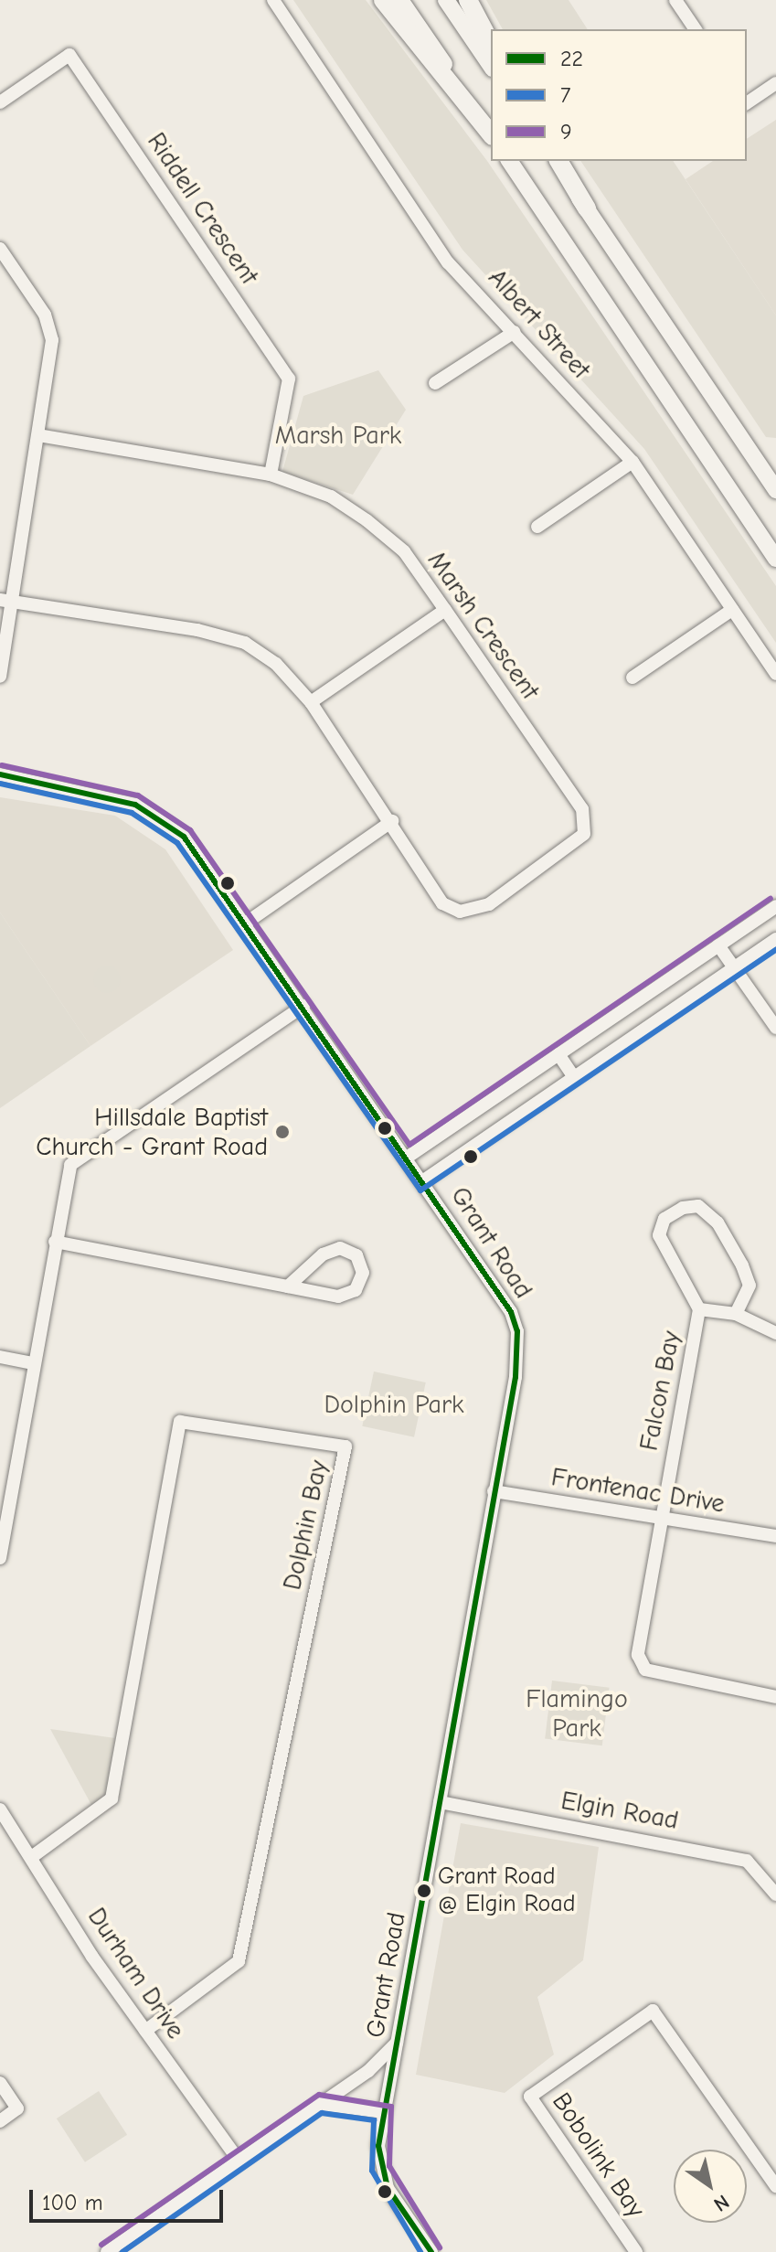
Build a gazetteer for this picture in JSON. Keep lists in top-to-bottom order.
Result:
{
  "streets": {
    "street": [
      "Riddell Crescent",
      "Albert Street",
      "Marsh Crescent",
      "Grant Road",
      "Falcon Bay",
      "Frontenac Drive",
      "Dolphin Bay",
      "Elgin Road",
      "Durham Drive",
      "Bobolink Bay"
    ]
  },
  "crossings": [
    ["Riddell Crescent", "Marsh Crescent"],
    ["Grant Road", "Frontenac Drive"],
    ["Grant Road", "Elgin Road"],
    ["Falcon Bay", "Frontenac Drive"],
    ["Dolphin Bay", "Durham Drive"]
  ],
  "parks": ["Marsh Park", "Dolphin Park", "Flamingo Park"],
  "places": ["Hillsdale Baptist Church - Grant Road", "Grant Road @ Elgin Road"],
  "lines": ["transit line 9", "transit line 22", "transit line 7"],
  "legend": ["22", "7", "9"],
  "scale_bar": "100 m",
  "north": "bottom right"
}
